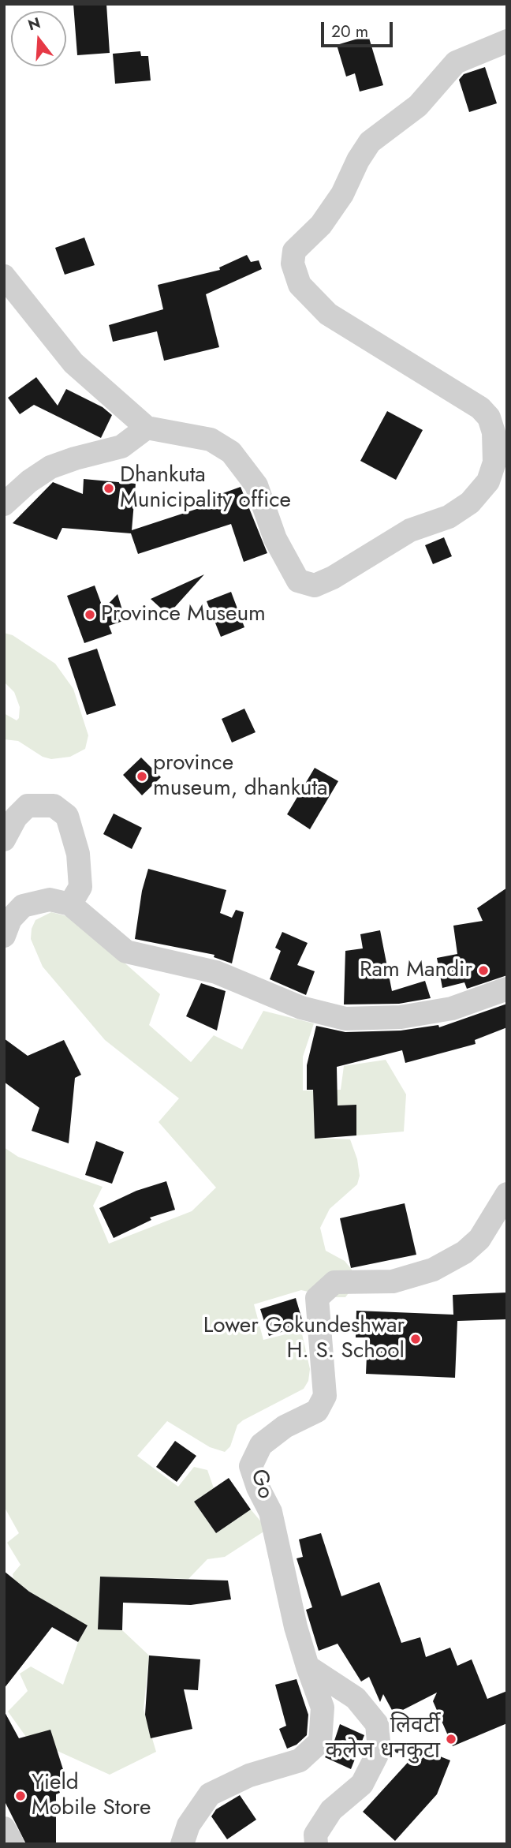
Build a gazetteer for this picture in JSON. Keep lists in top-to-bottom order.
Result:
{
  "streets": {
    "street": ["Go"]
  },
  "places": [
    "Dhankuta Municipality office",
    "Province Museum",
    "province museum, dhankuta",
    "Ram Mandir",
    "Lower Gokundeshwar H. S. School",
    "लिवर्टी कलेज धनकुटा",
    "Yield Mobile Store"
  ],
  "scale_bar": "20 m",
  "north": "top"
}
